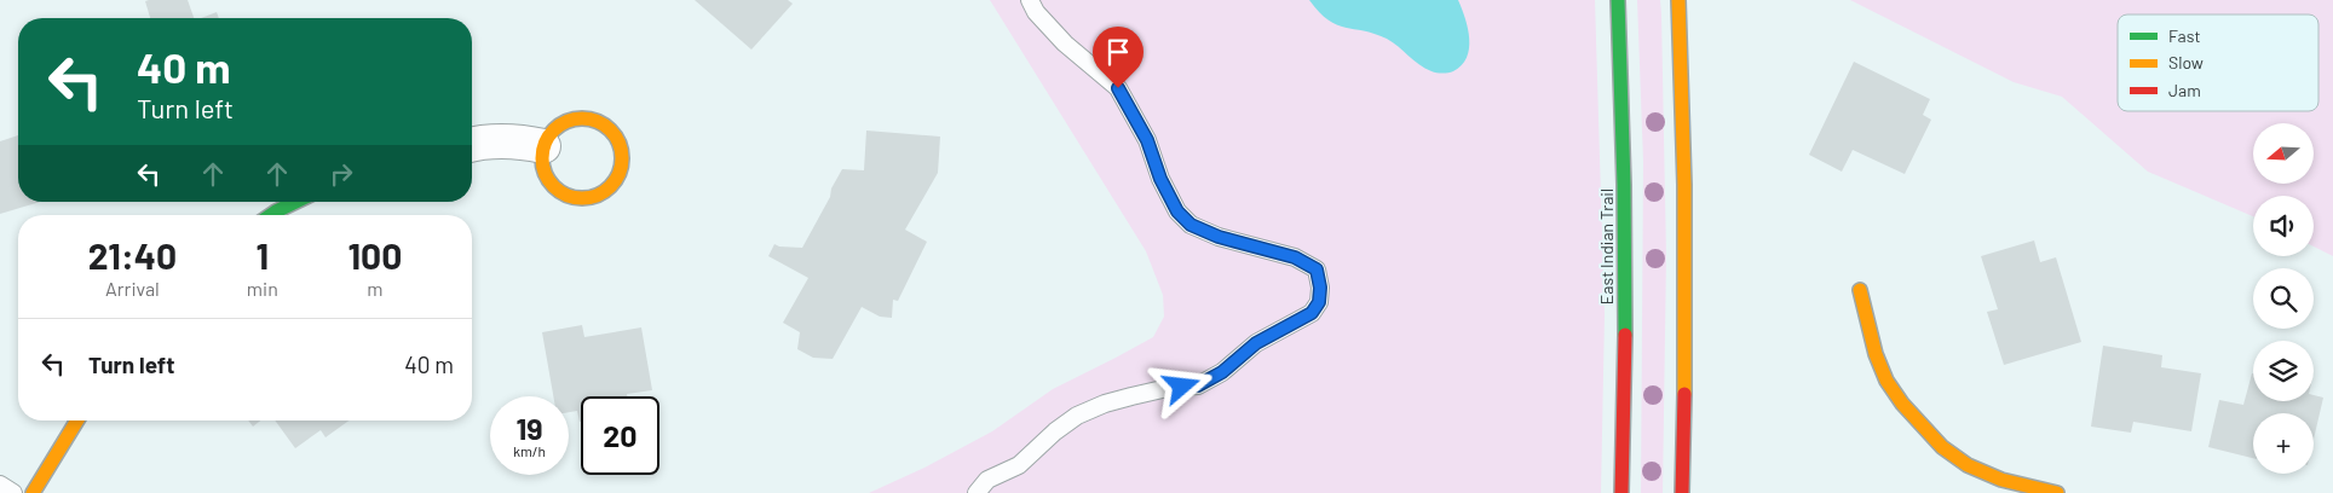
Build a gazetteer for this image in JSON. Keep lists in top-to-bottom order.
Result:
{
  "streets": {
    "main road": ["East Indian Trail"]
  },
  "legend": ["Fast", "Slow", "Jam"],
  "north": "left",
  "page": {
    "turn": ["40 m", "Turn left"],
    "map_buttons": "+",
    "eta": [
      "21:40",
      "Arrival",
      "1",
      "min",
      "100",
      "m"
    ],
    "list": [
      {
        "name": "Turn left",
        "value": "40 m"
      }
    ],
    "speed": "19 km/h",
    "limit": "20"
  }
}
